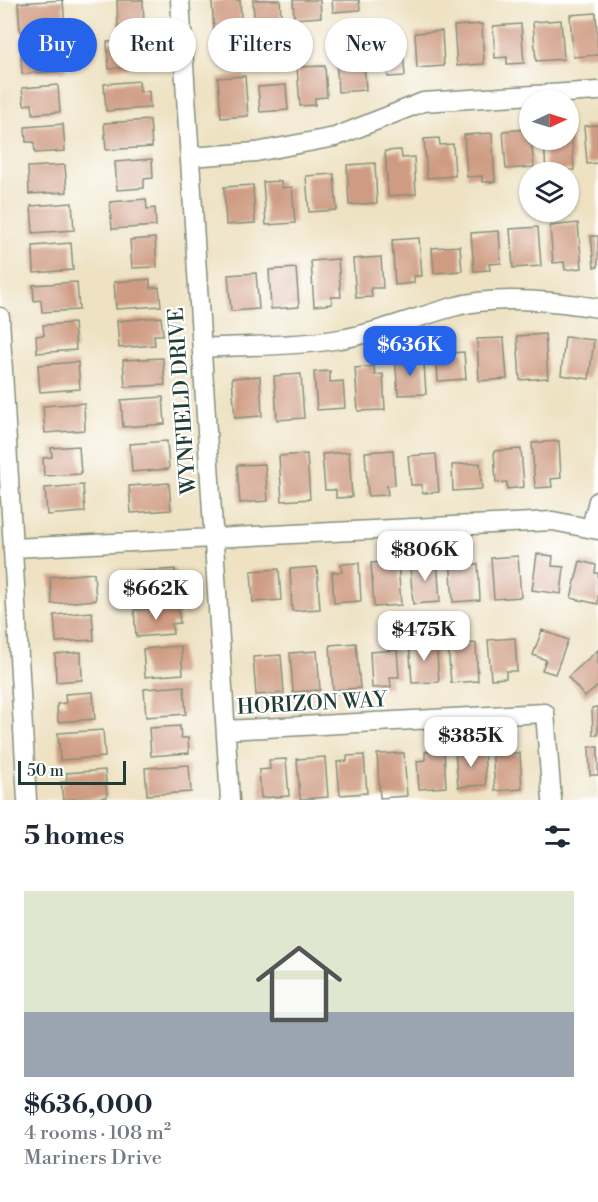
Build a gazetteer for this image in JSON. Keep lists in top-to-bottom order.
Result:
{
  "streets": {
    "street": ["WYNFIELD DRIVE", "HORIZON WAY"]
  },
  "crossings": [
    ["WYNFIELD DRIVE", "HORIZON WAY"]
  ],
  "scale_bar": "50 m",
  "north": "right",
  "page": {
    "chip": [
      "Buy",
      "Rent",
      "Filters",
      "New"
    ],
    "price": [
      "$636K",
      "$806K",
      "$662K",
      "$475K",
      "$385K"
    ],
    "scale": "50 m",
    "heading": "5 homes",
    "list": [
      {
        "name": "$636,000",
        "note": "4 rooms · 108 m² · Mariners Drive"
      }
    ]
  }
}
